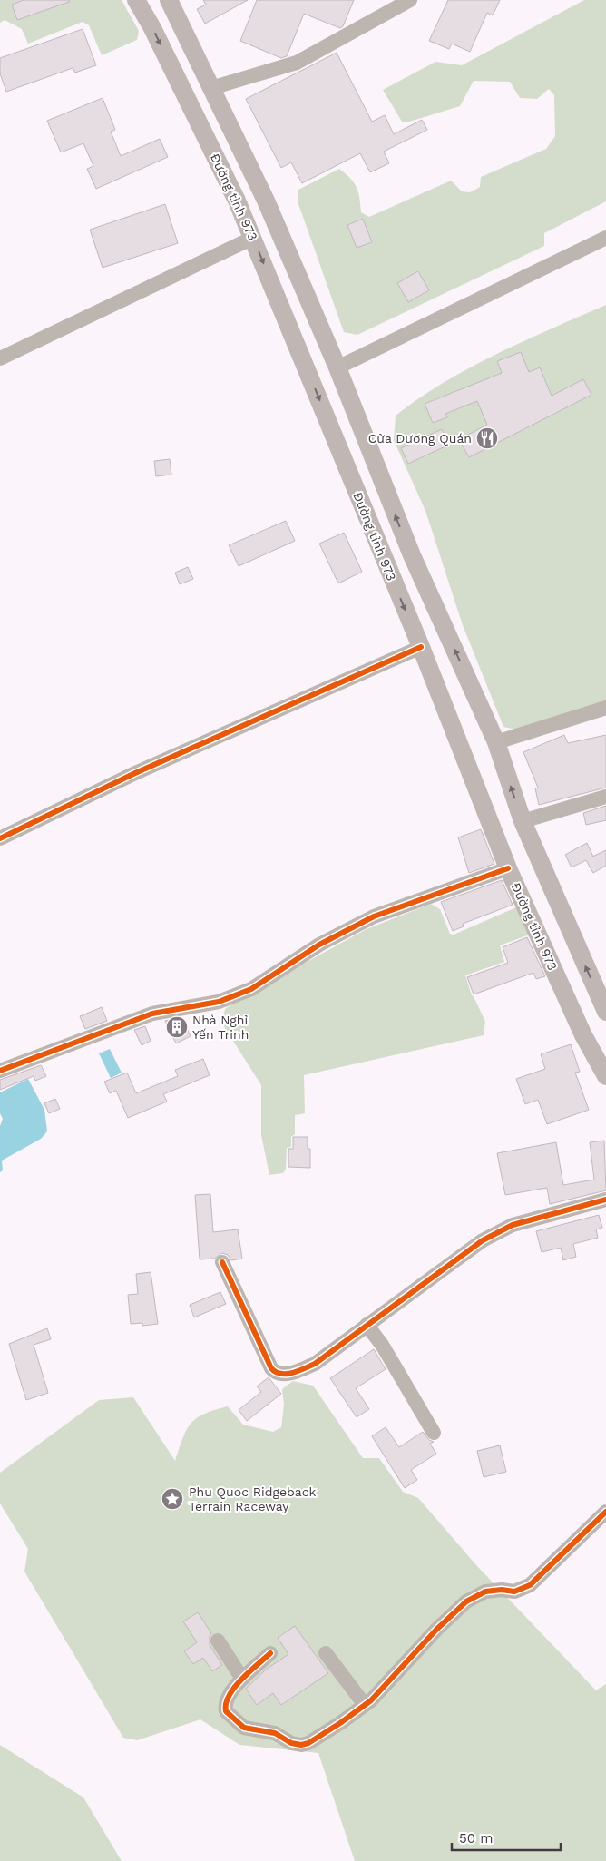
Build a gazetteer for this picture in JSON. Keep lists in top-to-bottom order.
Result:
{
  "streets": {
    "main road": ["Đường tỉnh 973"]
  },
  "places": {
    "restaurant": ["Cửa Dương Quán"],
    "building": ["Nhà Nghỉ Yến Trinh"],
    "place": ["Phu Quoc Ridgeback Terrain Raceway"]
  },
  "scale_bar": "50 m"
}
